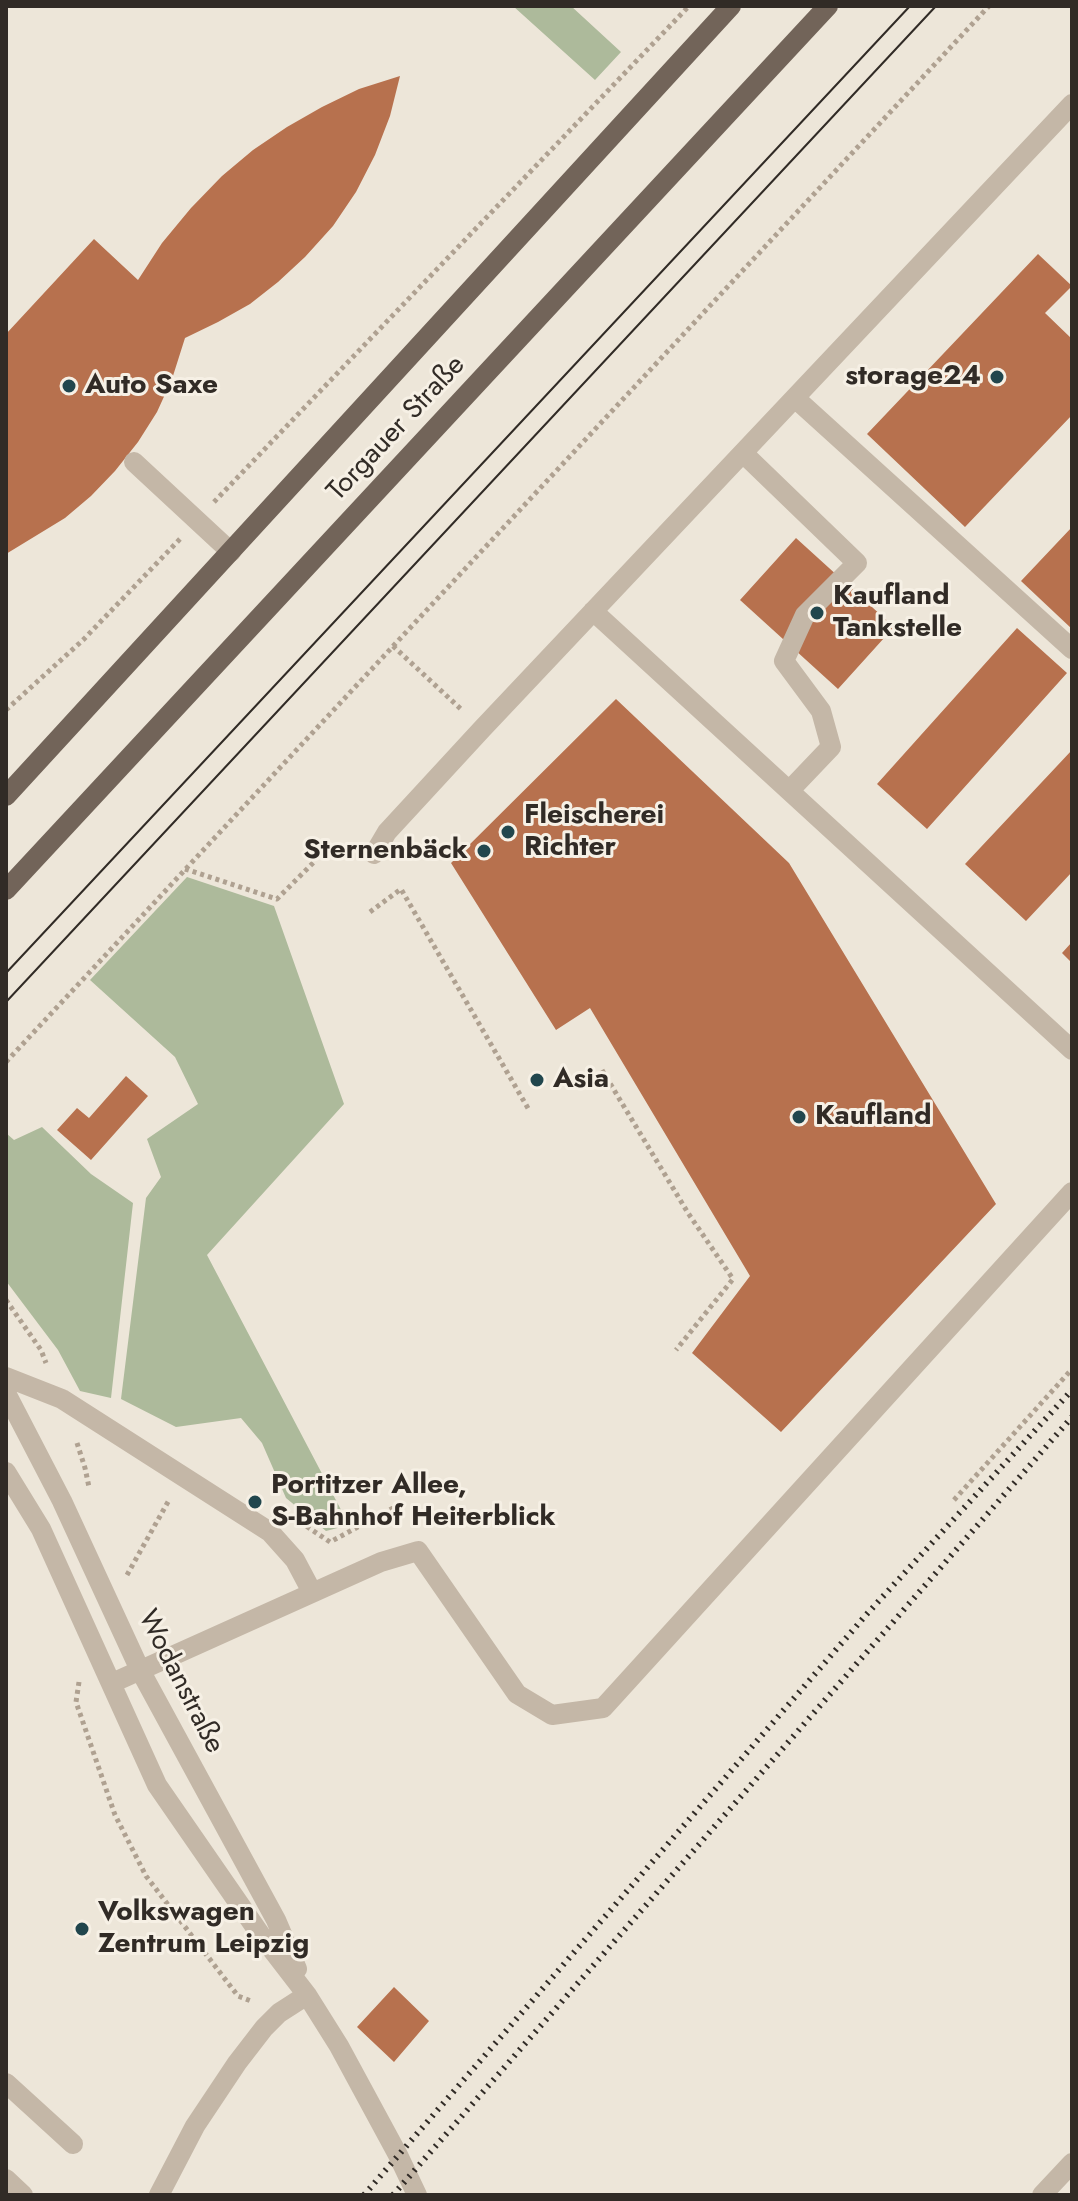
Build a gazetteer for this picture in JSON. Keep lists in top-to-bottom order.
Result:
{
  "streets": {
    "main road": ["Torgauer Straße"],
    "street": ["Wodanstraße"]
  },
  "places": [
    "storage24",
    "Auto Saxe",
    "Kaufland Tankstelle",
    "Fleischerei Richter",
    "Sternenbäck",
    "Asia",
    "Kaufland",
    "Portitzer Allee, S-Bahnhof Heiterblick",
    "Volkswagen Zentrum Leipzig"
  ]
}
